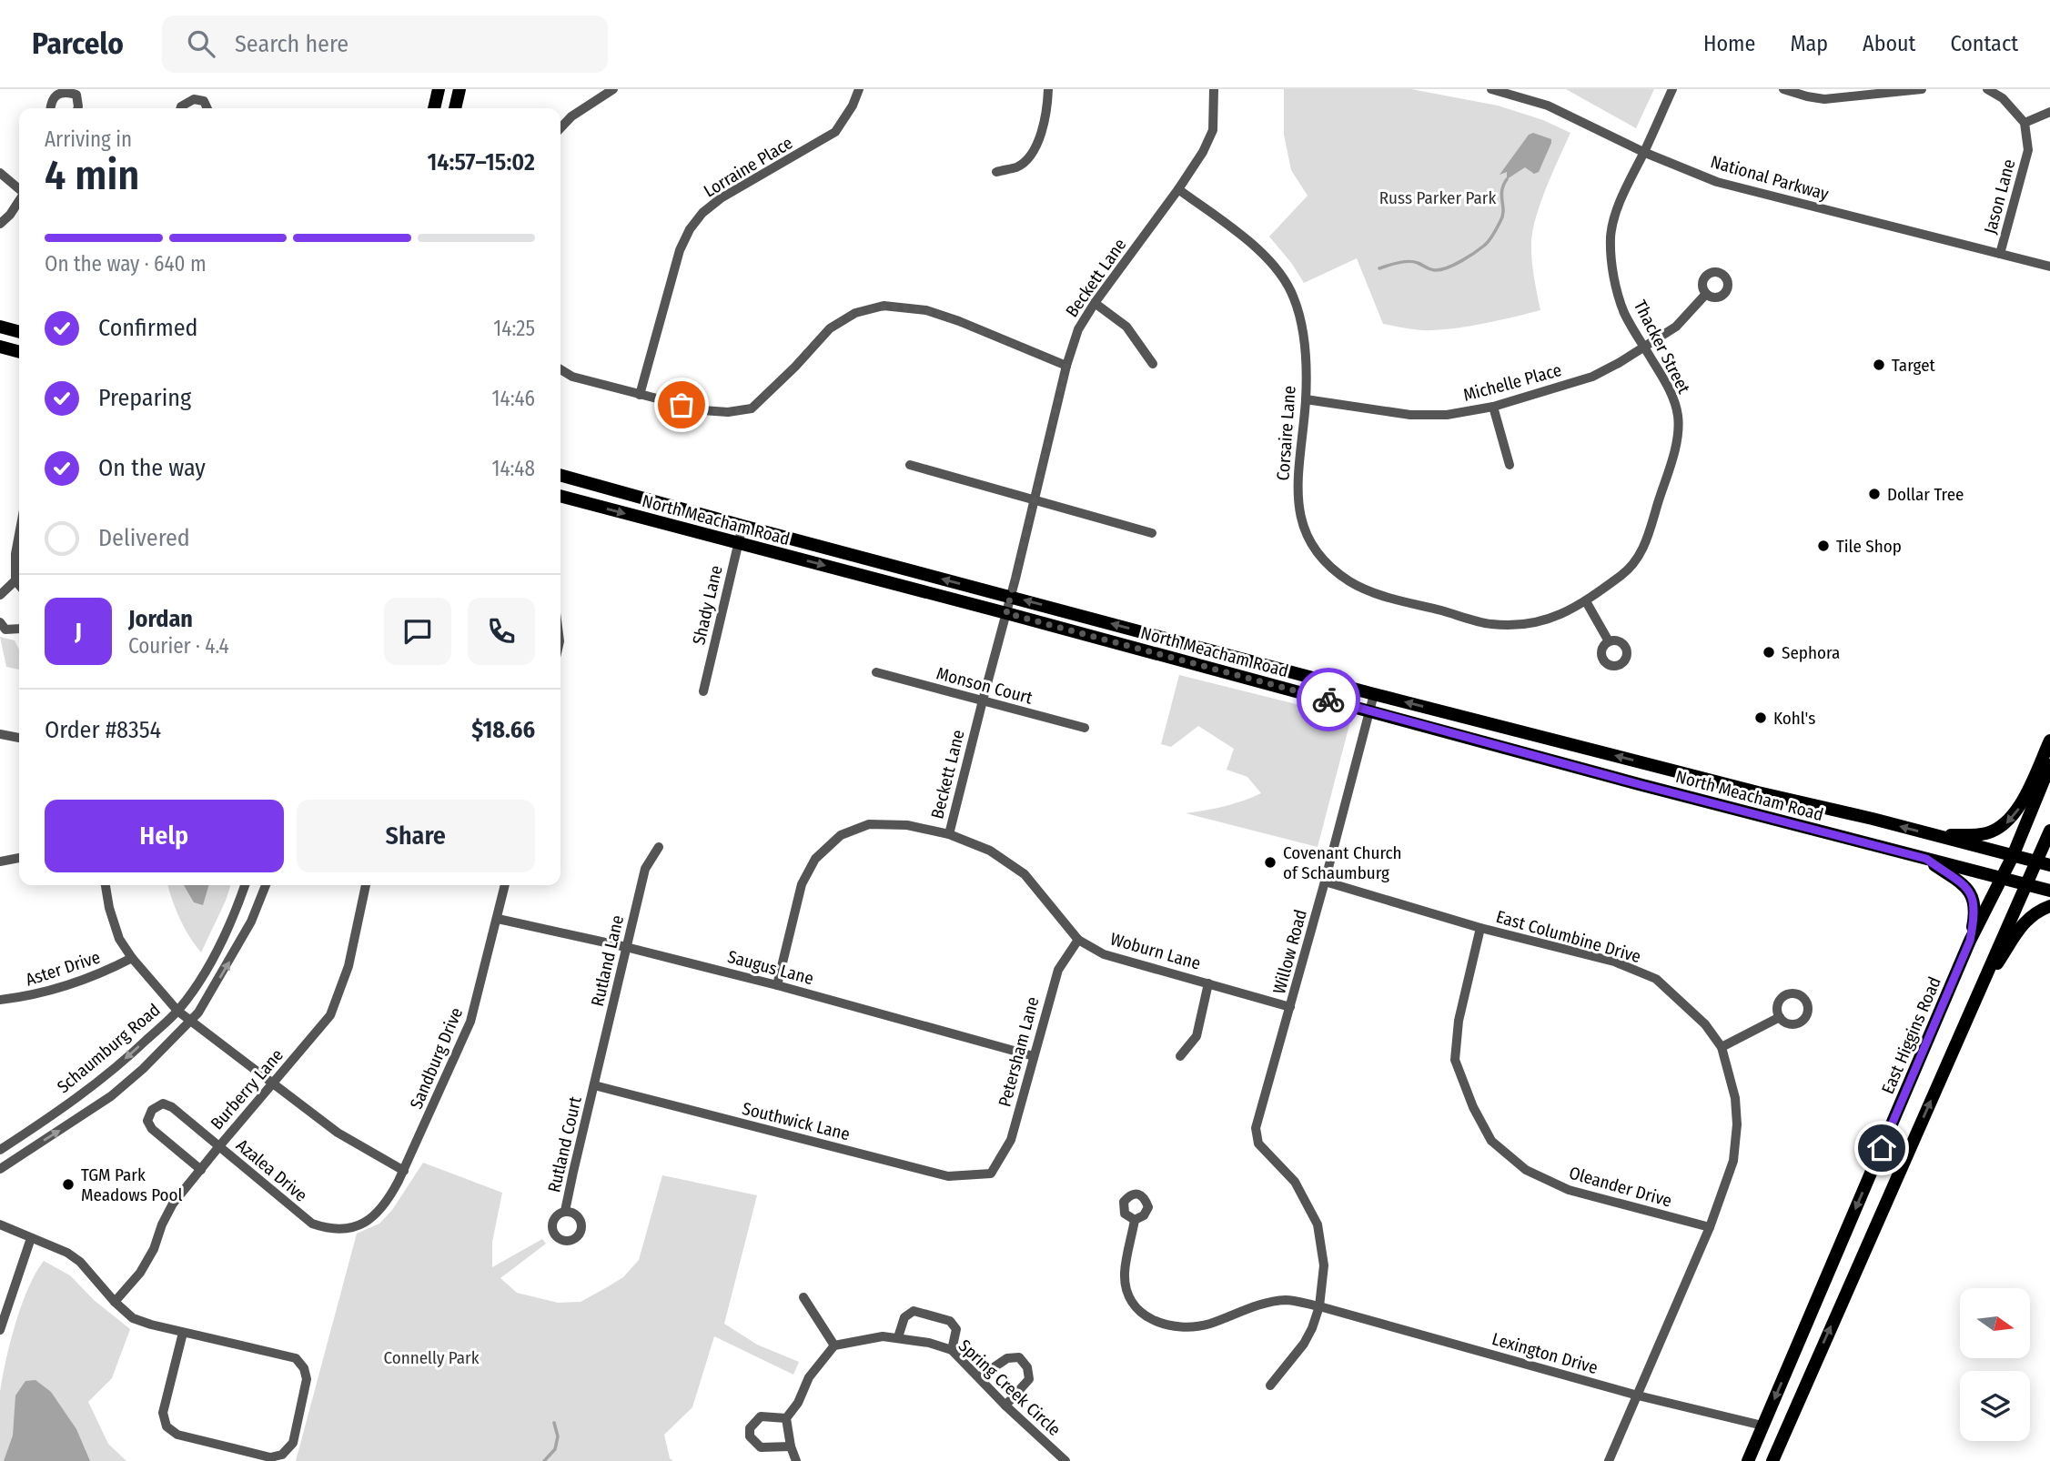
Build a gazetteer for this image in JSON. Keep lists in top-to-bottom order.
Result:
{
  "streets": {
    "main road": ["North Meacham Road", "East Higgins Road"],
    "street": [
      "Lorraine Place",
      "National Parkway",
      "Jason Lane",
      "Beckett Lane",
      "Thacker Street",
      "Michelle Place",
      "Corsaire Lane",
      "Shady Lane",
      "Monson Court",
      "East Columbine Drive",
      "Woburn Lane",
      "Willow Road",
      "Rutland Lane",
      "Saugus Lane",
      "Aster Drive",
      "Schaumburg Road",
      "Petersham Lane",
      "Sandburg Drive",
      "Burberry Lane",
      "Southwick Lane",
      "Rutland Court",
      "Azalea Drive",
      "Oleander Drive",
      "Lexington Drive",
      "Spring Creek Circle"
    ]
  },
  "crossings": [
    ["National Parkway", "Jason Lane"],
    ["National Parkway", "Thacker Street"],
    ["Beckett Lane", "Corsaire Lane"],
    ["Beckett Lane", "North Meacham Road"],
    ["Beckett Lane", "Monson Court"],
    ["Beckett Lane", "Woburn Lane"],
    ["Thacker Street", "Michelle Place"],
    ["Thacker Street", "Corsaire Lane"],
    ["Michelle Place", "Corsaire Lane"],
    ["North Meacham Road", "Shady Lane"],
    ["North Meacham Road", "Willow Road"],
    ["North Meacham Road", "East Higgins Road"],
    ["East Columbine Drive", "Willow Road"],
    ["East Columbine Drive", "Oleander Drive"],
    ["East Columbine Drive", "Lexington Drive"],
    ["Woburn Lane", "Willow Road"],
    ["Woburn Lane", "Saugus Lane"],
    ["Woburn Lane", "Petersham Lane"],
    ["Willow Road", "Lexington Drive"],
    ["Rutland Lane", "Saugus Lane"],
    ["Rutland Lane", "Southwick Lane"],
    ["Rutland Lane", "Rutland Court"],
    ["Saugus Lane", "Petersham Lane"],
    ["Saugus Lane", "Sandburg Drive"],
    ["East Higgins Road", "Lexington Drive"],
    ["Petersham Lane", "Southwick Lane"],
    ["Sandburg Drive", "Azalea Drive"],
    ["Burberry Lane", "Azalea Drive"],
    ["Southwick Lane", "Rutland Court"]
  ],
  "parks": ["Russ Parker Park", "Connelly Park"],
  "places": [
    "Target",
    "Dollar Tree",
    "Tile Shop",
    "Sephora",
    "Kohl's",
    "Covenant Church of Schaumburg",
    "TGM Park Meadows Pool"
  ],
  "north": "right",
  "page": {
    "header": "Parcelo",
    "search": "Search here",
    "nav": [
      "Home",
      "Map",
      "About",
      "Contact"
    ],
    "heading": ["4 min", "Arriving in", "14:57–15:02"],
    "panel": [
      "Jordan",
      "Courier · 4.4",
      "Order #8354",
      "$18.66"
    ],
    "bar": "On the way · 640 m",
    "list": [
      ["Confirmed", "14:25"],
      ["Preparing", "14:46"],
      ["On the way", "14:48"],
      "Delivered"
    ],
    "round": "J",
    "buttons": ["Help", "Share"]
  }
}
